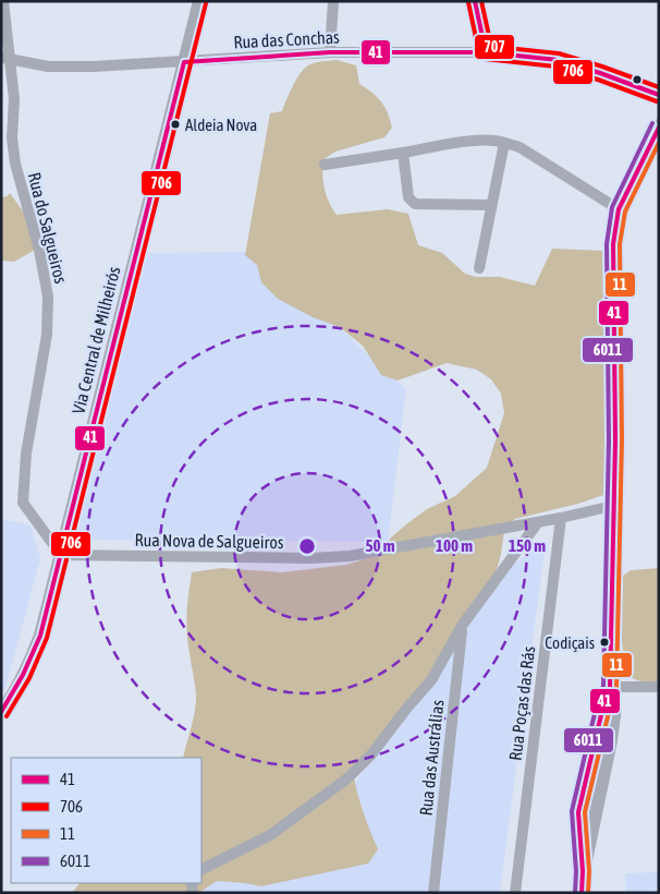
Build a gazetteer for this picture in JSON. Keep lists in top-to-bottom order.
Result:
{
  "streets": {
    "street": [
      "Rua das Conchas",
      "Rua do Salgueiros",
      "Via Central de Milheirós",
      "Rua Nova de Salgueiros",
      "Rua Poças das Rás",
      "Rua das Austrálias"
    ]
  },
  "crossings": [
    ["Rua das Conchas", "Rua do Salgueiros"],
    ["Rua das Conchas", "Via Central de Milheirós"],
    ["Rua do Salgueiros", "Via Central de Milheirós"],
    ["Rua do Salgueiros", "Rua Nova de Salgueiros"],
    ["Via Central de Milheirós", "Rua Nova de Salgueiros"],
    ["Rua Nova de Salgueiros", "Rua Poças das Rás"]
  ],
  "places": ["Aldeia Nova", "Codiçais"],
  "lines": [
    "transit line 41",
    "transit line 707",
    "transit line 706",
    "transit line 6011",
    "transit line 11"
  ],
  "legend": [
    "41",
    "706",
    "11",
    "6011"
  ],
  "rings": ["50 m", "100 m", "150 m"]
}
